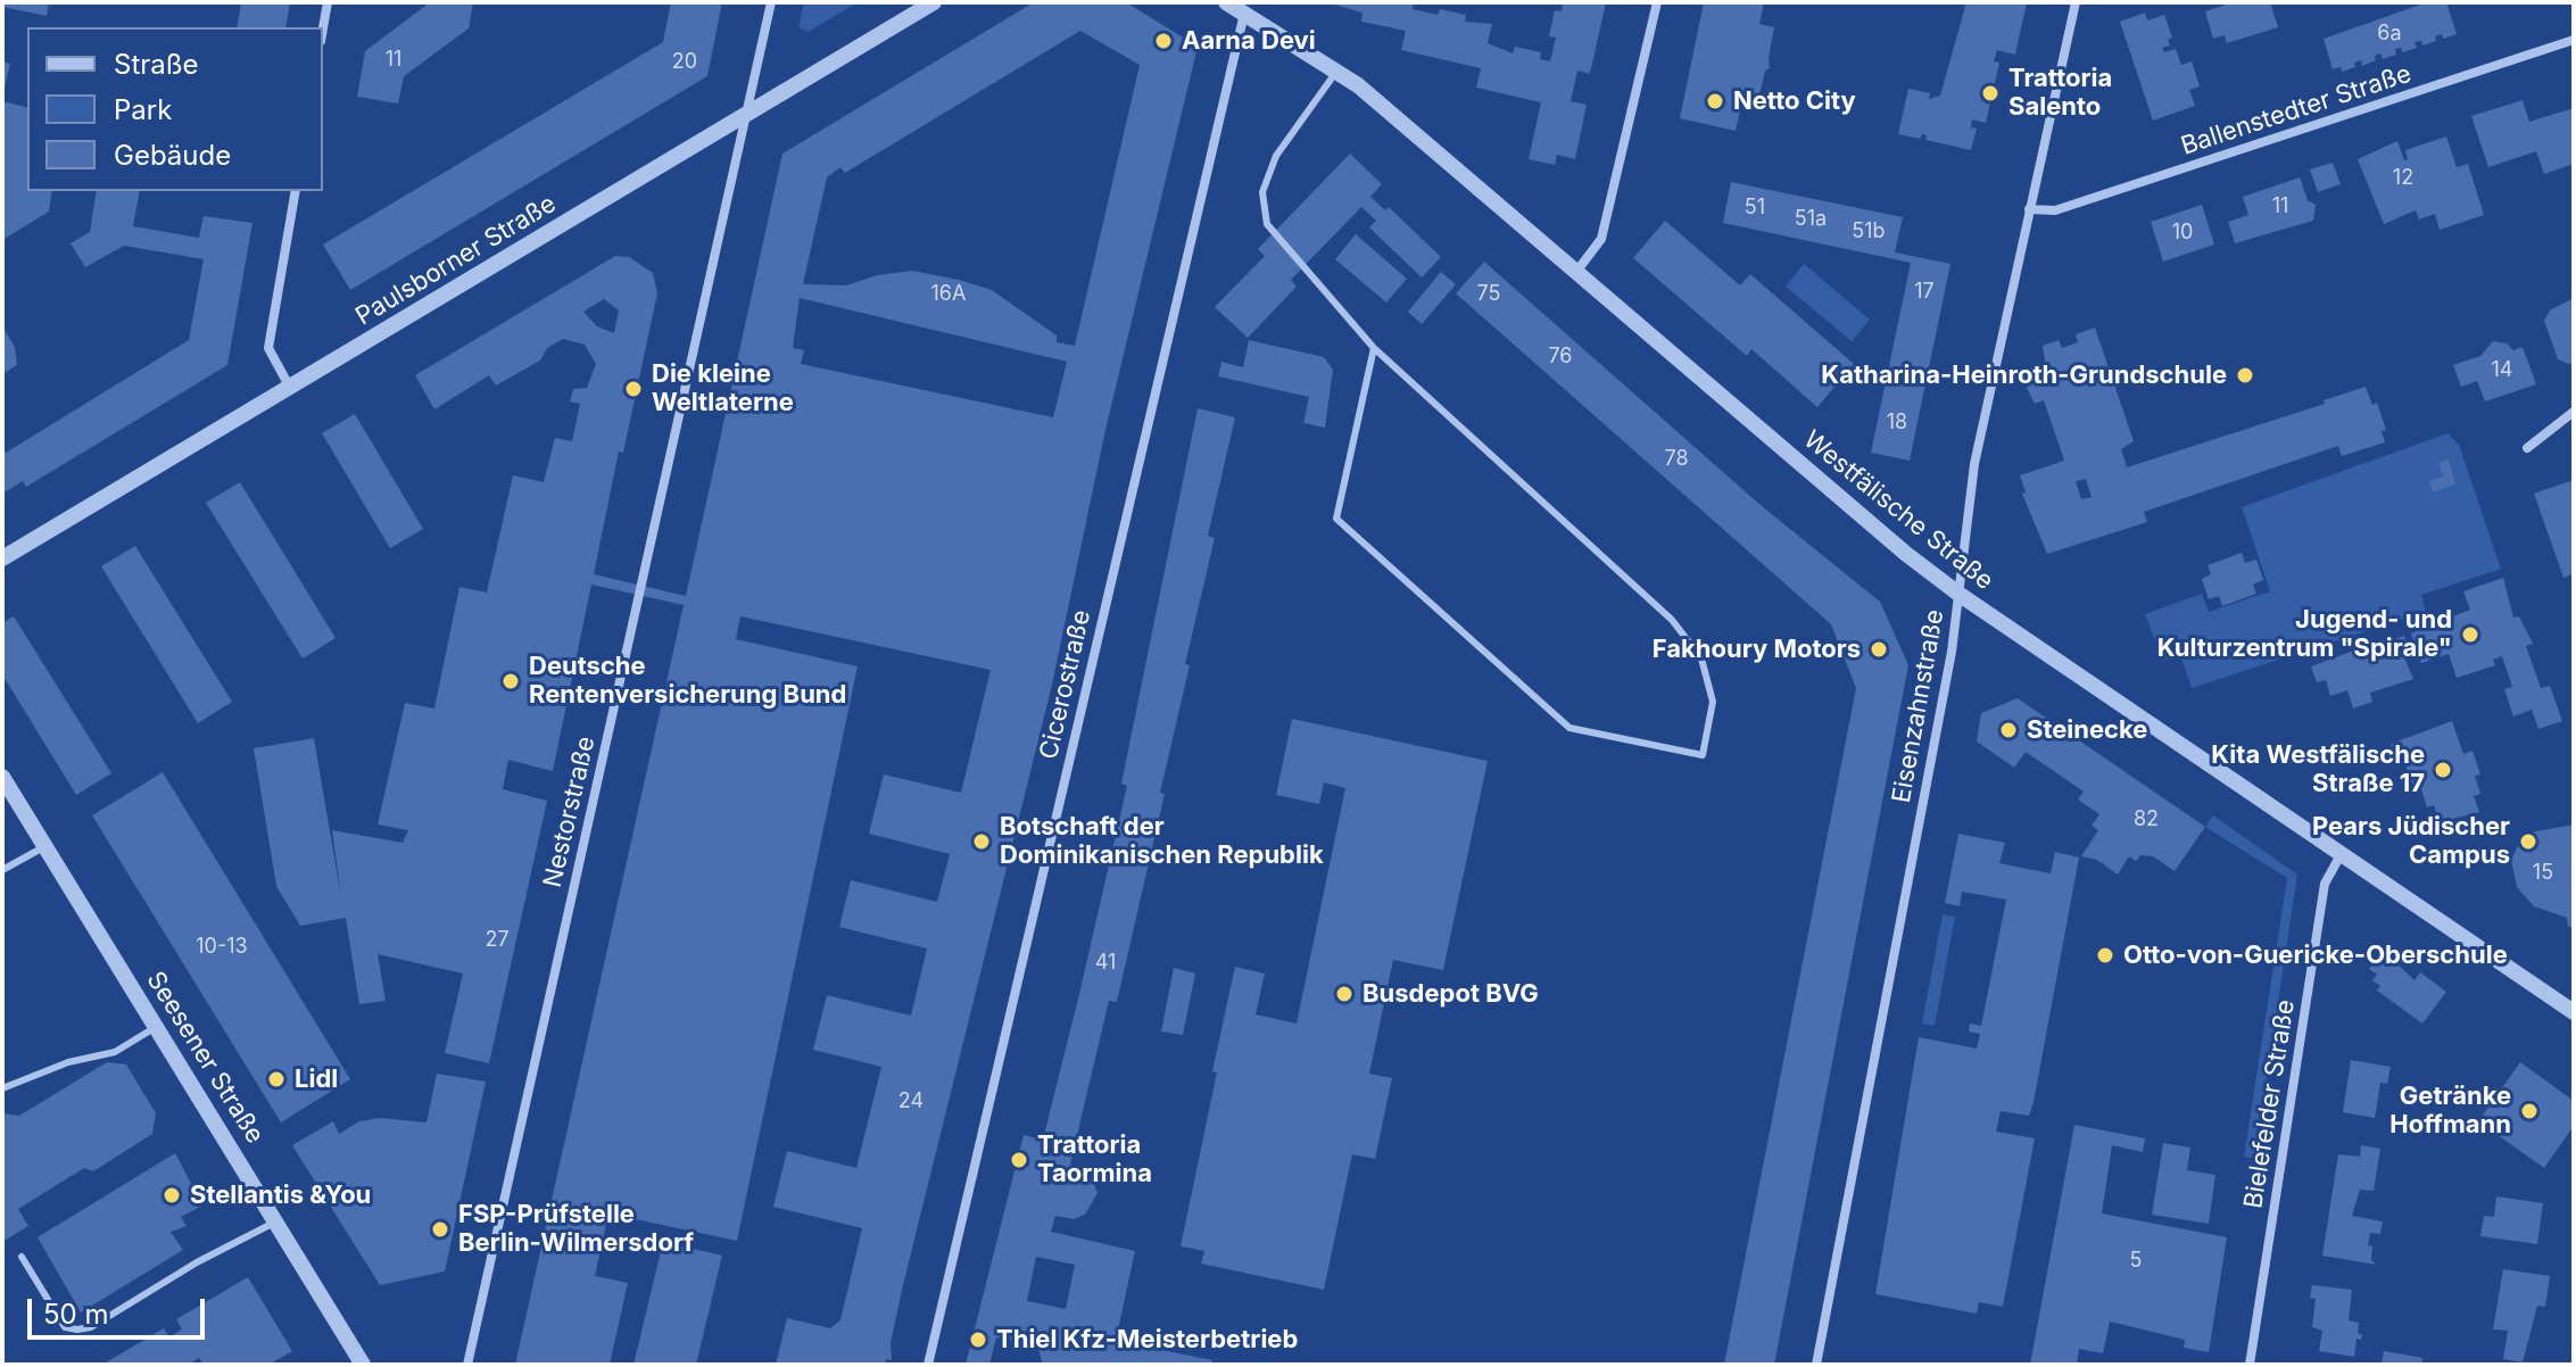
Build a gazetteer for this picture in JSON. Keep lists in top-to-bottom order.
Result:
{
  "streets": {
    "street": [
      "Ballenstedter Straße",
      "Paulsborner Straße",
      "Westfälische Straße",
      "Cicerostraße",
      "Eisenzahnstraße",
      "Nestorstraße",
      "Seesener Straße",
      "Bielefelder Straße"
    ]
  },
  "crossings": [
    ["Ballenstedter Straße", "Eisenzahnstraße"],
    ["Paulsborner Straße", "Nestorstraße"],
    ["Westfälische Straße", "Cicerostraße"],
    ["Westfälische Straße", "Eisenzahnstraße"],
    ["Westfälische Straße", "Bielefelder Straße"]
  ],
  "places": [
    "Aarna Devi",
    "Trattoria Salento",
    "Netto City",
    "Katharina-Heinroth-Grundschule",
    "Die kleine Weltlaterne",
    "Jugend- und Kulturzentrum \"Spirale\"",
    "Fakhoury Motors",
    "Deutsche Rentenversicherung Bund",
    "Steinecke",
    "Kita Westfälische Straße 17",
    "Botschaft der Dominikanischen Republik",
    "Pears Jüdischer Campus",
    "Otto-von-Guericke-Oberschule",
    "Busdepot BVG",
    "Lidl",
    "Getränke Hoffmann",
    "Trattoria Taormina",
    "Stellantis &You",
    "FSP-Prüfstelle Berlin-Wilmersdorf",
    "Thiel Kfz-Meisterbetrieb"
  ],
  "house_numbers": [
    "6a",
    "11",
    "20",
    "12",
    "11",
    "51",
    "51a",
    "51b",
    "10",
    "17",
    "16A",
    "75",
    "76",
    "14",
    "18",
    "78",
    "82",
    "15",
    "27",
    "10-13",
    "41",
    "24",
    "5"
  ],
  "legend": ["Straße", "Park", "Gebäude"],
  "scale_bar": "50 m"
}
